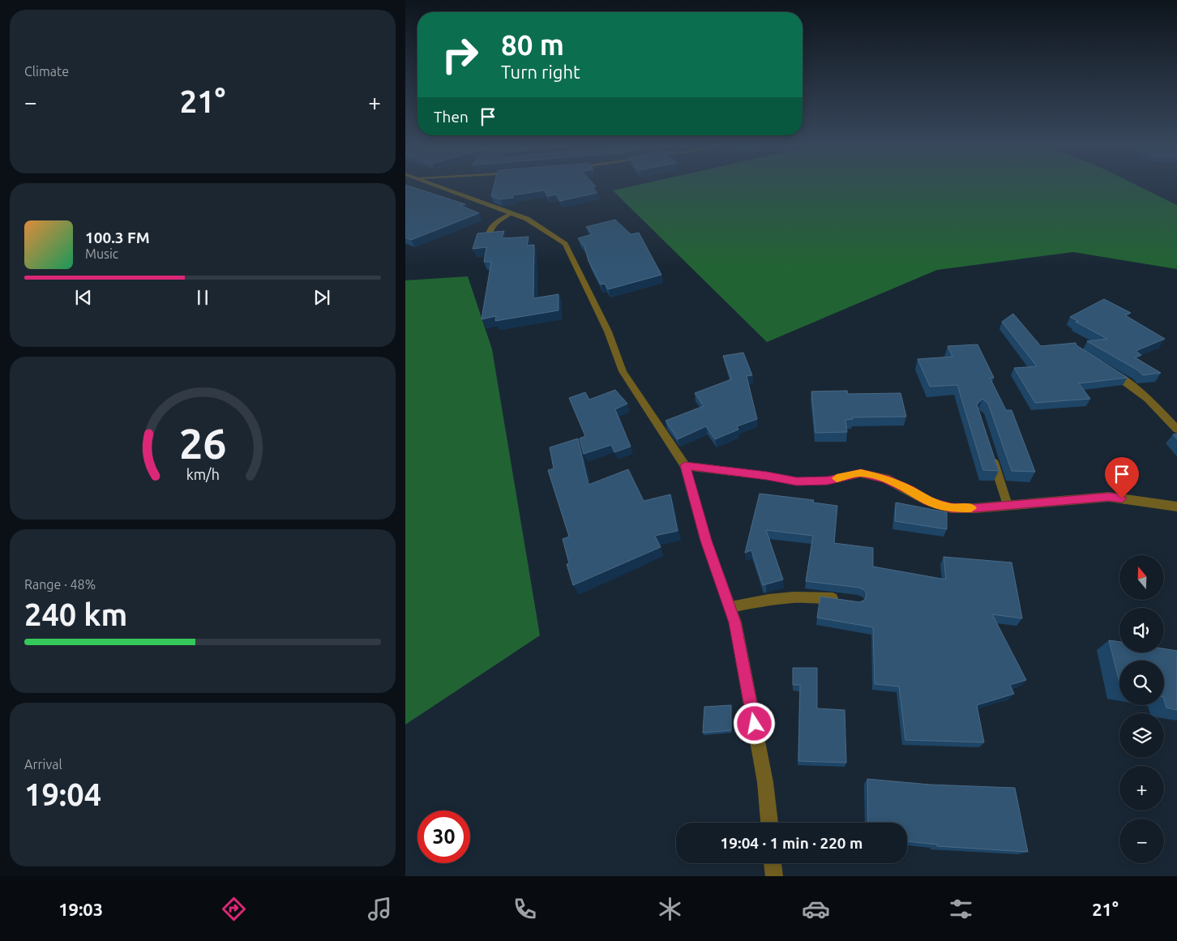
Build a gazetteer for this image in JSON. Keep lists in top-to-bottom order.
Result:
{
  "north": "top",
  "page": {
    "tile": [
      "Climate",
      ["Range · 48%", "240 km"],
      ["Arrival", "19:04"]
    ],
    "turn": ["80 m", "Turn right"],
    "heat": ["−", "21°", "+"],
    "then": "Then",
    "song": ["100.3 FM", "Music"],
    "map_buttons": ["+", "−"],
    "limit": "30",
    "trip": "19:04 · 1 min · 220 m",
    "tabs": ["19:03", "21°"],
    "gauge": ["26", "km/h"]
  }
}
